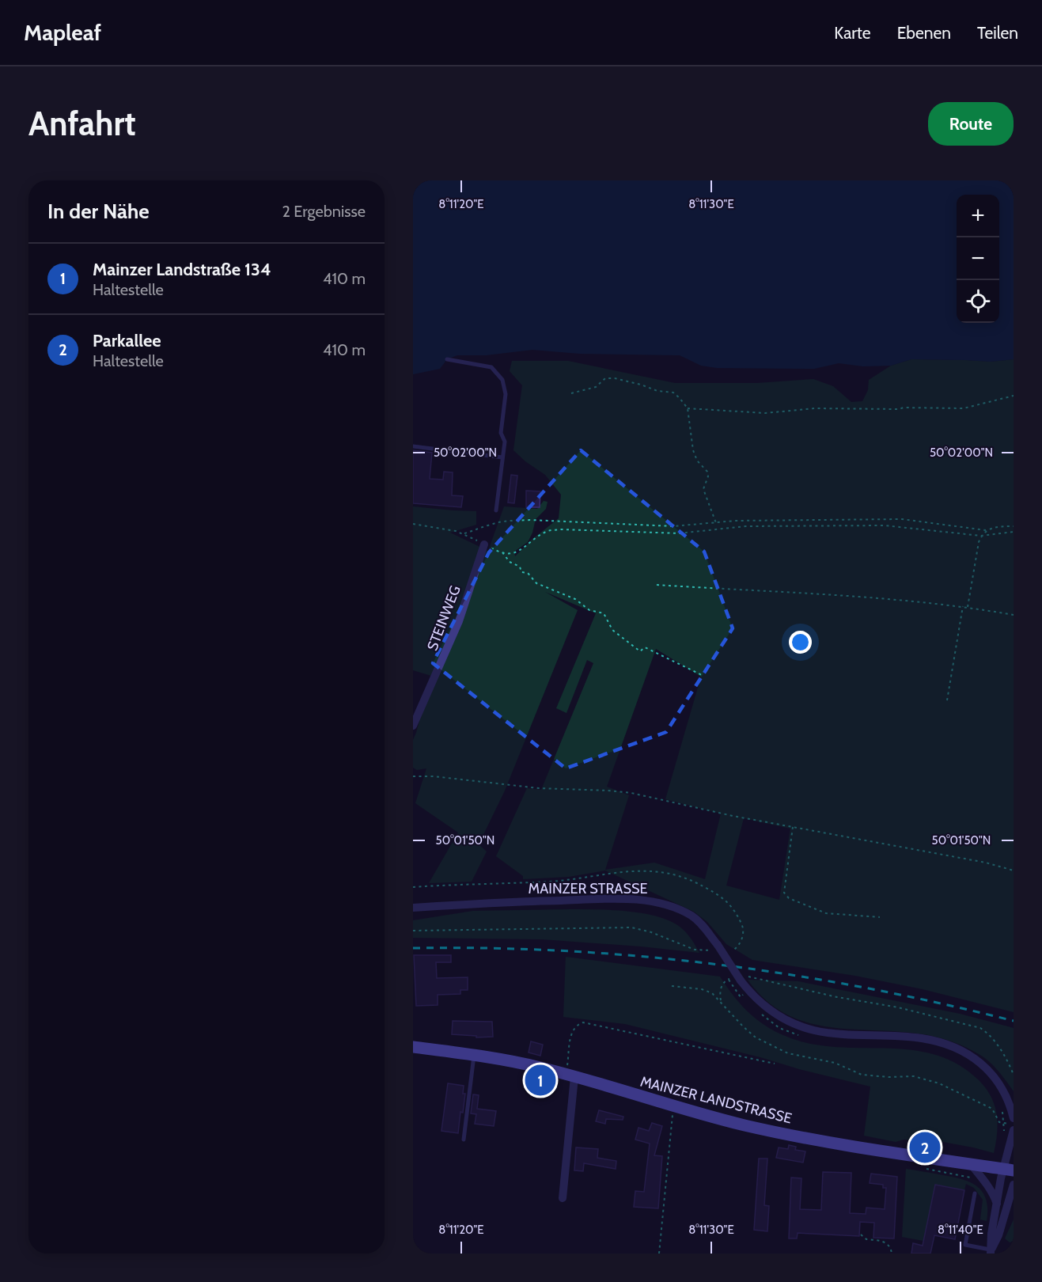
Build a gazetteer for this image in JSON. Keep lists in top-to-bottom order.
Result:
{
  "streets": {
    "main road": ["MAINZER LANDSTRASSE"],
    "street": ["STEINWEG", "MAINZER STRASSE"]
  },
  "page": {
    "header": "Mapleaf",
    "nav": ["Karte", "Ebenen", "Teilen"],
    "buttons": "Route",
    "title": "Anfahrt",
    "heading": ["In der Nähe", "2 Ergebnisse"],
    "map_buttons": ["+", "−"],
    "list": [
      {
        "mark": "1",
        "name": "Mainzer Landstraße 134",
        "note": "Haltestelle",
        "value": "410 m"
      },
      {
        "mark": "2",
        "name": "Parkallee",
        "note": "Haltestelle",
        "value": "410 m"
      }
    ],
    "pins": ["1", "2"]
  },
  "coordinates": [
    "8°11'20\"E",
    "8°11'30\"E",
    "50°02'00\"N",
    "50°01'50\"N",
    "8°11'40\"E"
  ]
}
